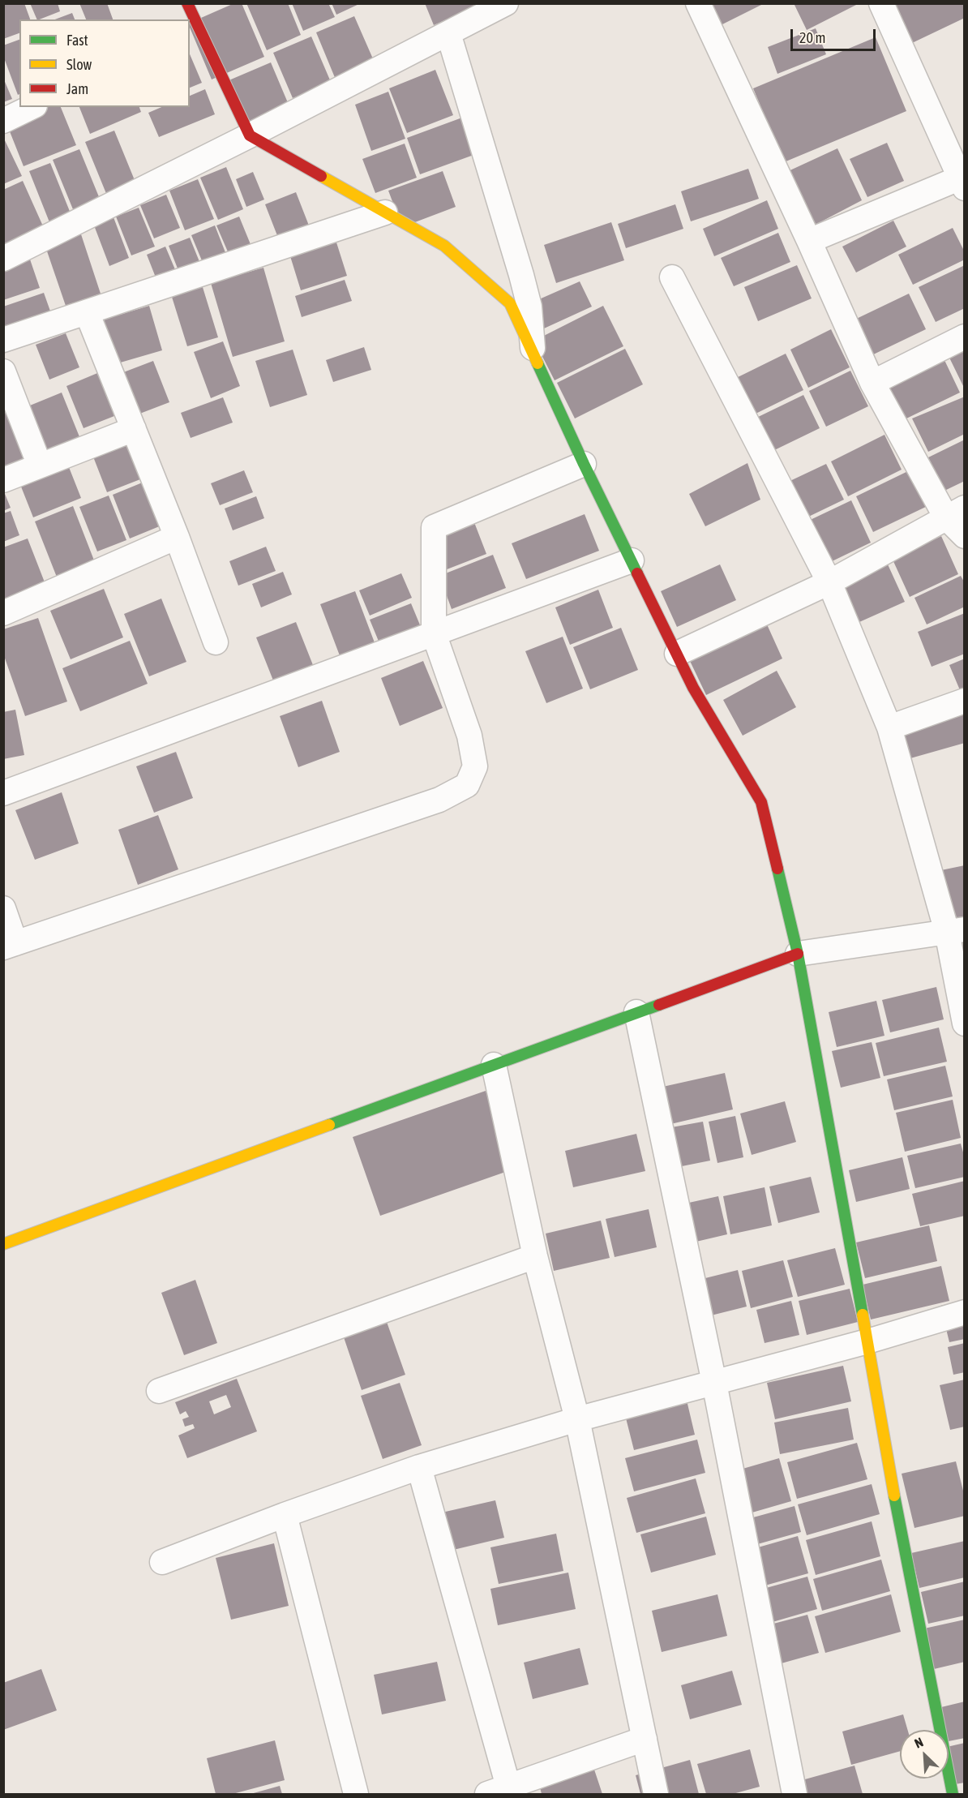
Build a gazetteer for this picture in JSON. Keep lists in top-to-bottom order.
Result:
{
  "legend": ["Fast", "Slow", "Jam"],
  "scale_bar": "20 m",
  "north": "top left"
}
